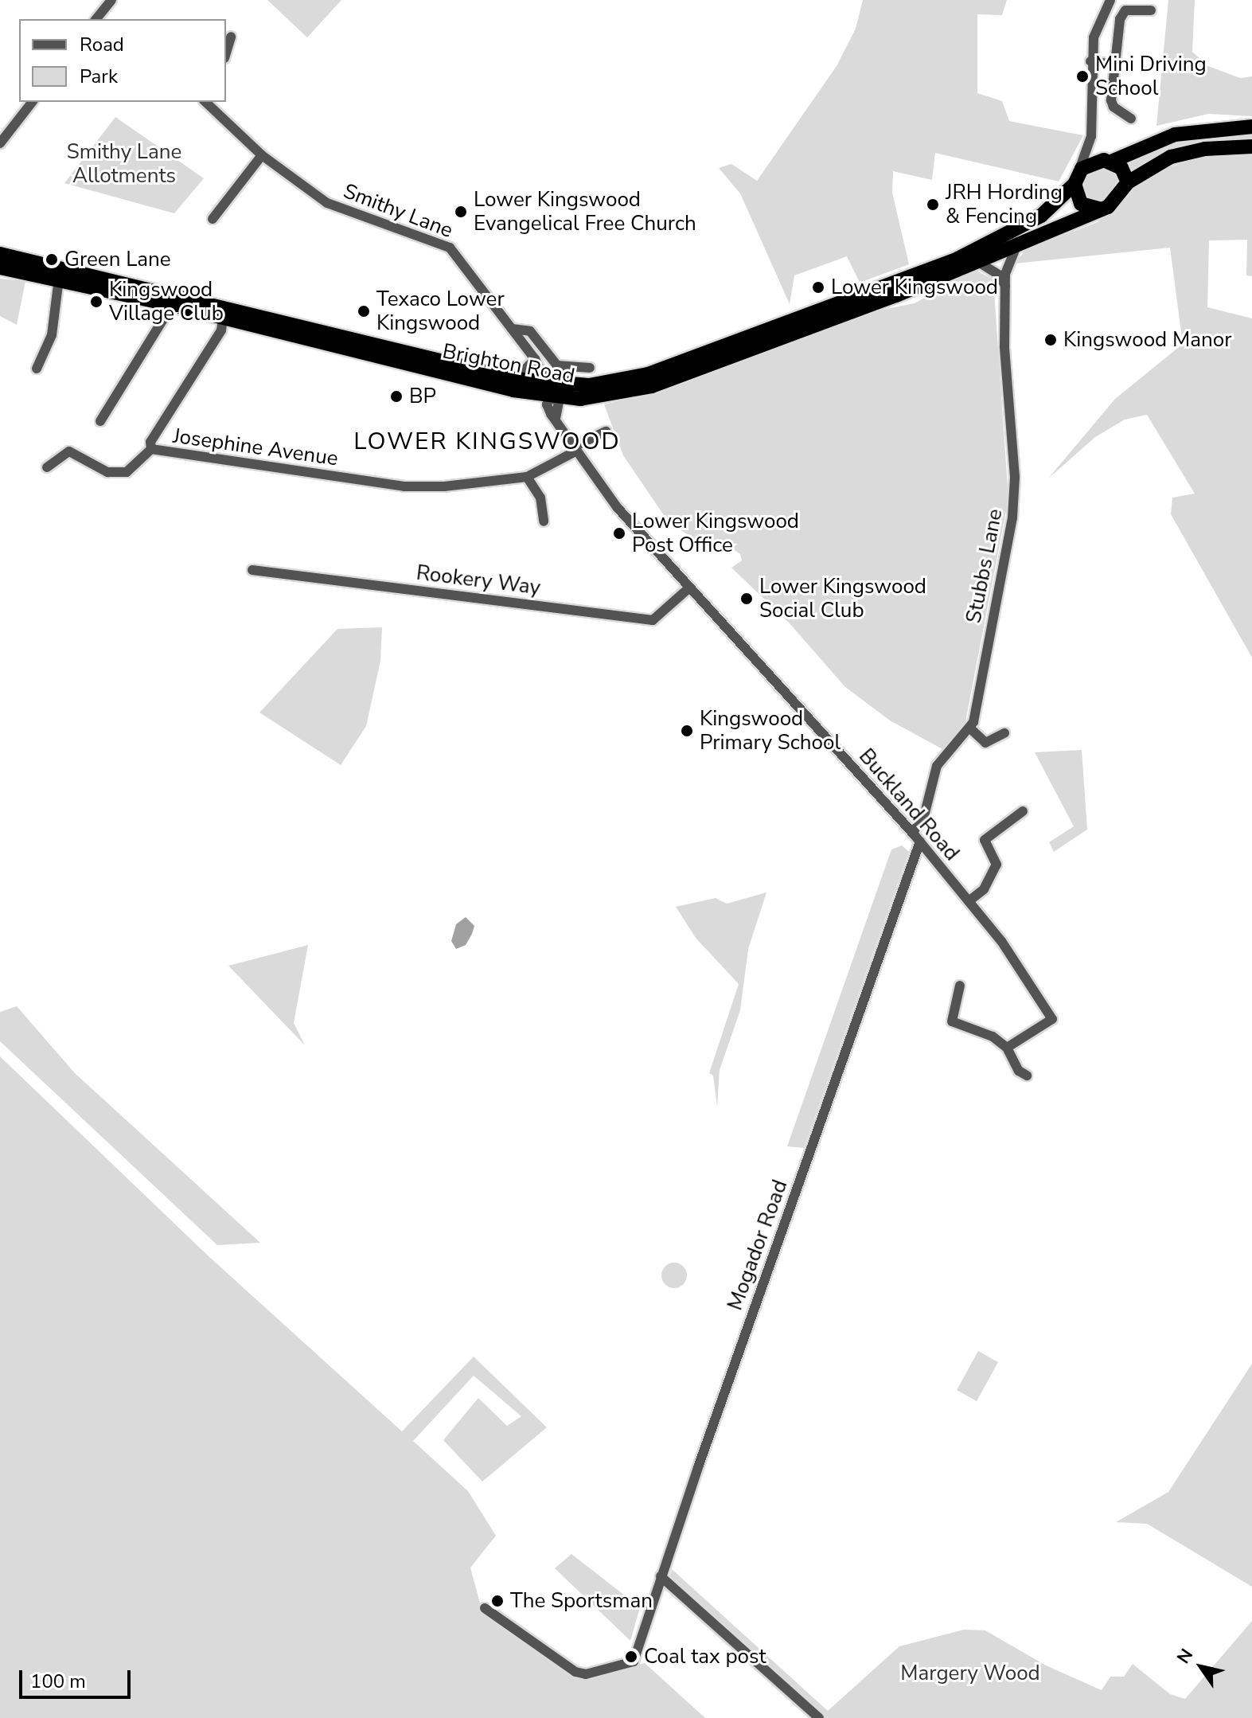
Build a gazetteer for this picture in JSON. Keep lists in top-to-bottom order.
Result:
{
  "streets": {
    "highway": ["Brighton Road"],
    "street": [
      "Smithy Lane",
      "Josephine Avenue",
      "Stubbs Lane",
      "Rookery Way",
      "Buckland Road",
      "Mogador Road"
    ]
  },
  "crossings": [
    ["Smithy Lane", "Brighton Road"],
    ["Smithy Lane", "Buckland Road"],
    ["Brighton Road", "Josephine Avenue"],
    ["Brighton Road", "Stubbs Lane"],
    ["Brighton Road", "Buckland Road"],
    ["Josephine Avenue", "Buckland Road"],
    ["Rookery Way", "Buckland Road"],
    ["Buckland Road", "Mogador Road"]
  ],
  "districts": ["LOWER KINGSWOOD"],
  "parks": ["Smithy Lane Allotments", "Margery Wood"],
  "places": [
    "Mini Driving School",
    "JRH Hording & Fencing",
    "Lower Kingswood Evangelical Free Church",
    "Green Lane",
    "Lower Kingswood",
    "Kingswood Village Club",
    "Texaco Lower Kingswood",
    "Kingswood Manor",
    "BP",
    "Lower Kingswood Post Office",
    "Lower Kingswood Social Club",
    "Kingswood Primary School",
    "The Sportsman",
    "Coal tax post"
  ],
  "legend": ["Road", "Park"],
  "scale_bar": "100 m",
  "north": "top left"
}
